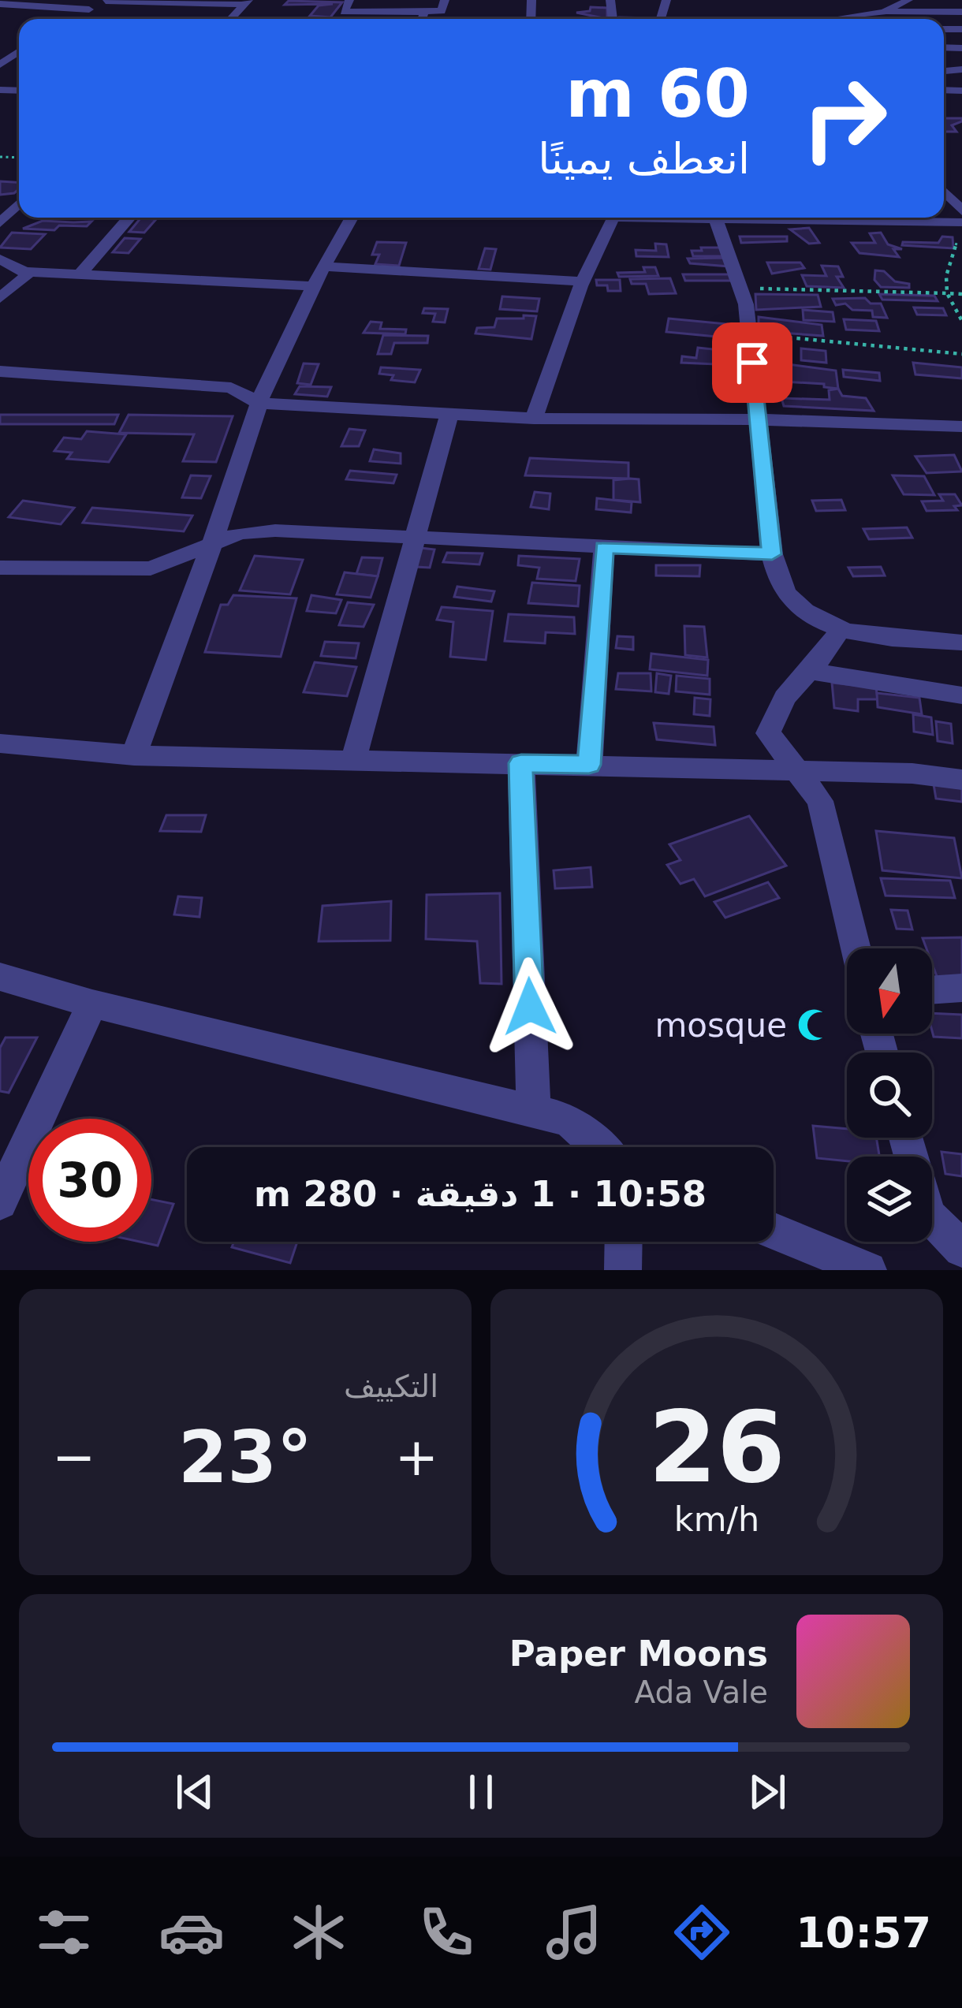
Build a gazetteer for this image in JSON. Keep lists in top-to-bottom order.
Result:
{
  "places": {
    "mosque": ["mosque"]
  },
  "north": "bottom",
  "page": {
    "turn": ["60 m", "انعطف يمينًا"],
    "limit": "30",
    "trip": "10:58 · 1 دقيقة · 280 m",
    "tile": "التكييف",
    "heat": ["−", "23°", "+"],
    "song": ["Paper Moons", "Ada Vale"],
    "tabs": "10:57",
    "gauge": ["26", "km/h"]
  }
}
